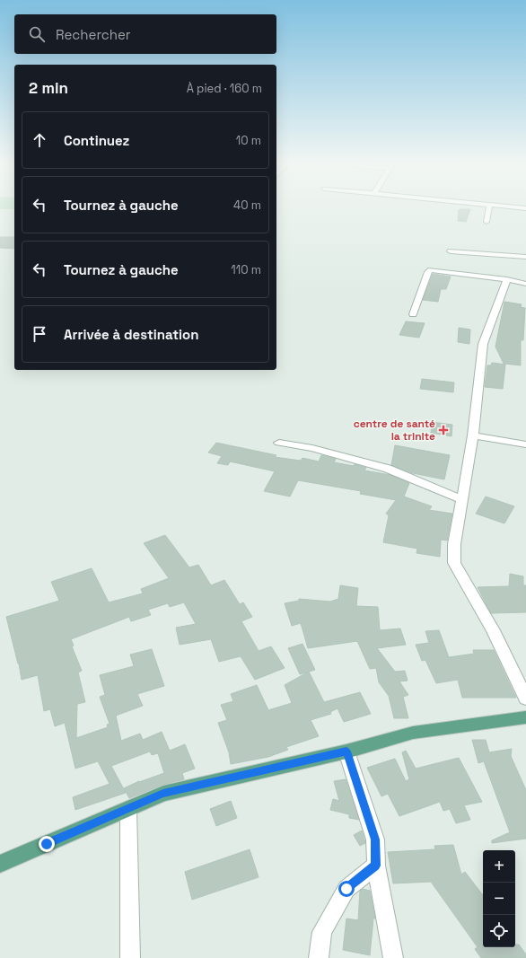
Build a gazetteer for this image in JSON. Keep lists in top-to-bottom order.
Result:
{
  "places": {
    "health": ["centre de santé la trinite"]
  },
  "page": {
    "search": "Rechercher",
    "heading": ["2 min", "À pied · 160 m"],
    "list": [
      ["Continuez", "10 m"],
      ["Tournez à gauche", "40 m"],
      ["Tournez à gauche", "110 m"],
      "Arrivée à destination"
    ],
    "map_buttons": ["+", "−"]
  }
}
